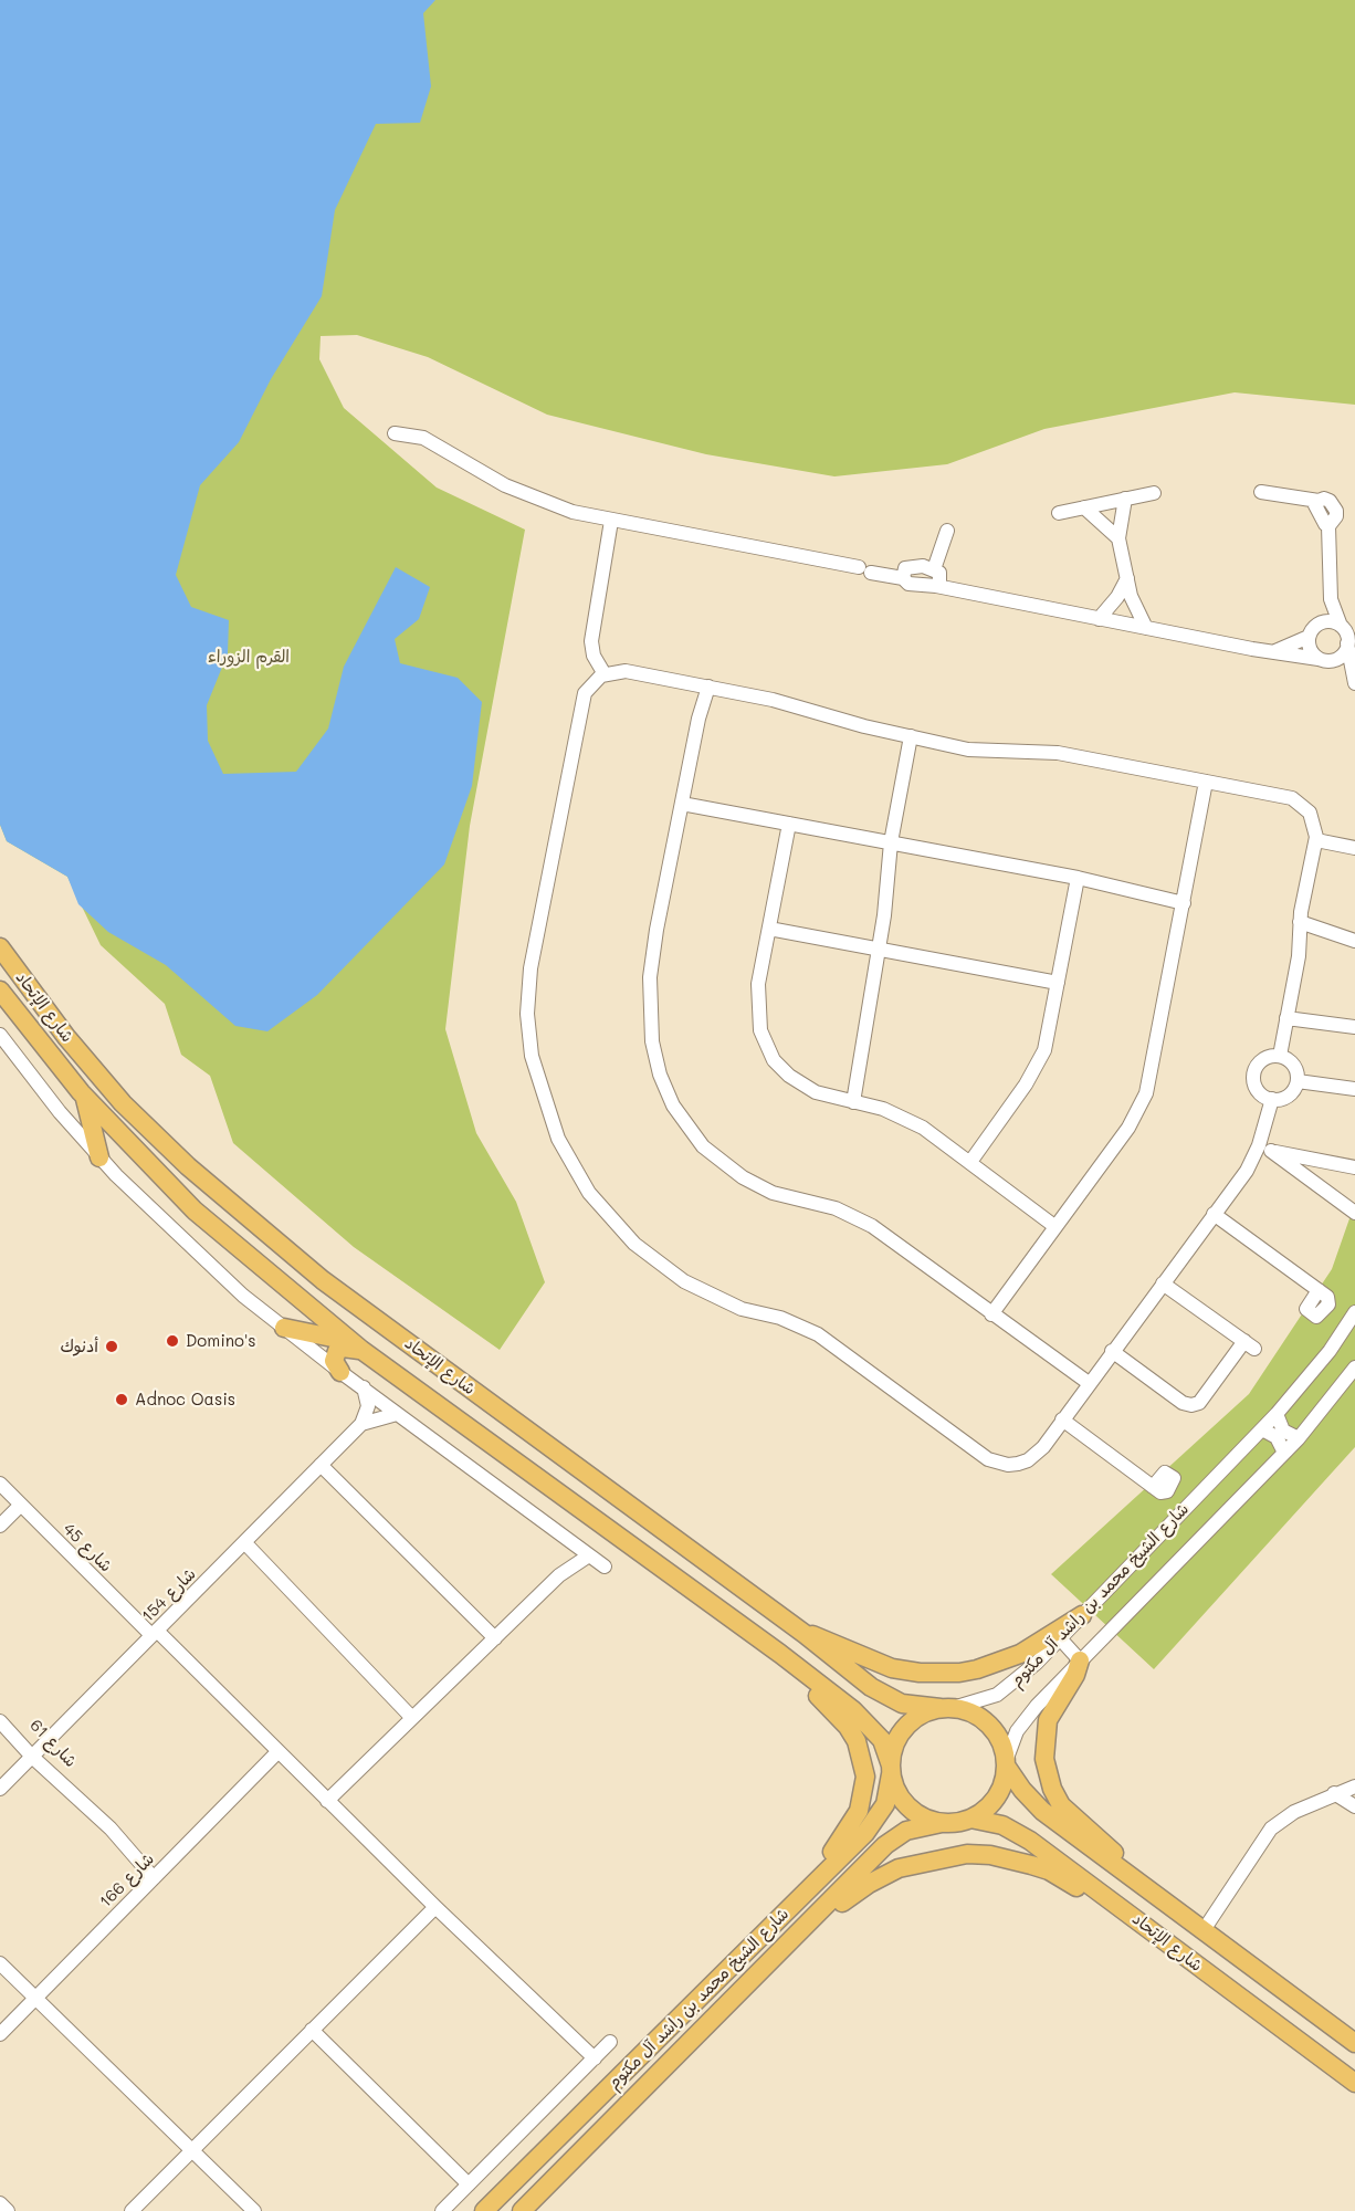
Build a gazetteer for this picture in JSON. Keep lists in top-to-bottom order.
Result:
{
  "streets": {
    "highway": ["شارع الإتحاد", "شارع الشيخ محمد بن راشد آل مكتوم"],
    "street": [
      "شارع 45",
      "شارع 154",
      "شارع 61",
      "شارع 166"
    ]
  },
  "crossings": [
    ["شارع الإتحاد", "شارع الشيخ محمد بن راشد آل مكتوم"],
    ["شارع 45", "شارع 154"],
    ["شارع 45", "شارع 166"],
    ["شارع 154", "شارع 61"],
    ["شارع 61", "شارع 166"]
  ],
  "parks": ["القرم الزوراء"],
  "places": ["Domino's", "أدنوك", "Adnoc Oasis"]
}
